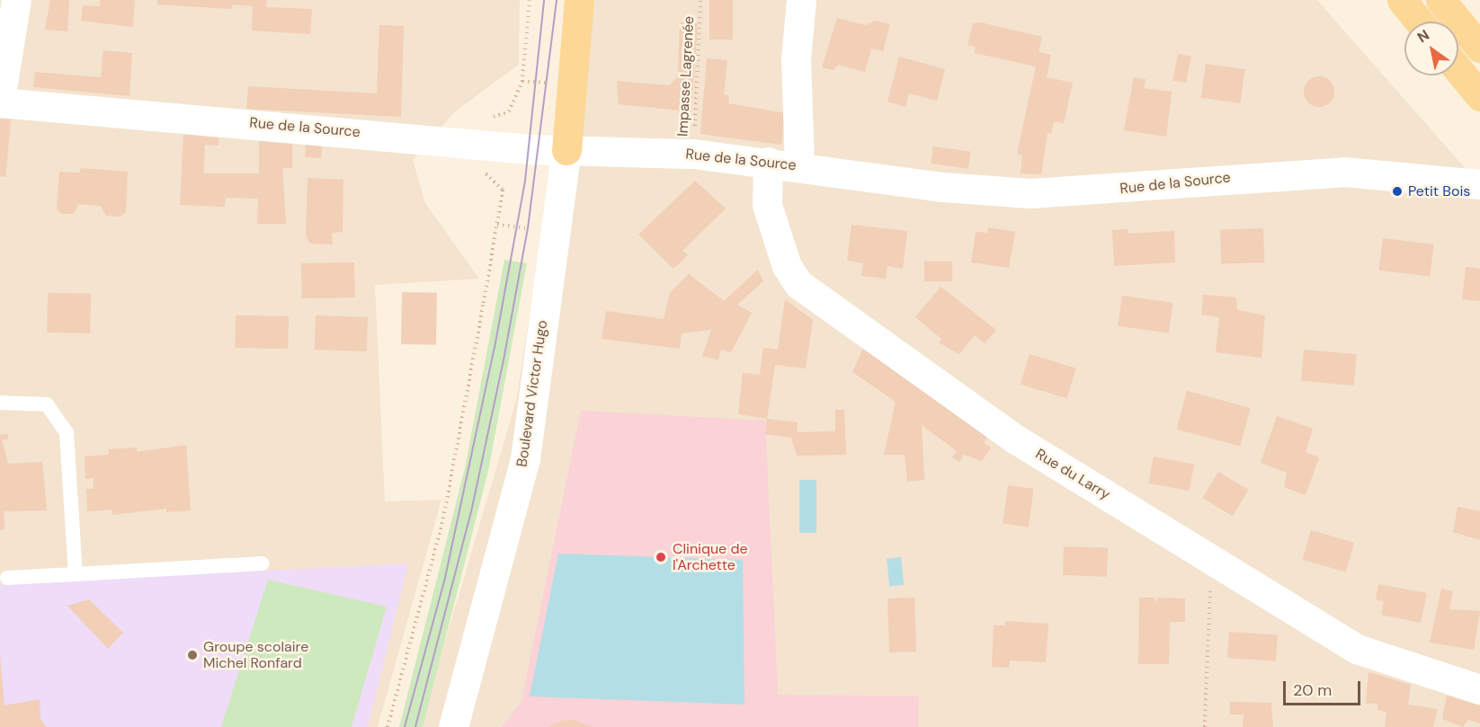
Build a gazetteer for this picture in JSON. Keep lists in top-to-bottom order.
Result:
{
  "streets": {
    "main road": ["Rue de la Source", "Boulevard Victor Hugo", "Rue du Larry"],
    "path": ["Impasse Lagrenée"]
  },
  "crossings": [
    ["Impasse Lagrenée", "Rue de la Source"],
    ["Rue de la Source", "Boulevard Victor Hugo"],
    ["Rue de la Source", "Rue du Larry"]
  ],
  "places": ["Petit Bois", "Clinique de l'Archette", "Groupe scolaire Michel Ronfard"],
  "scale_bar": "20 m",
  "north": "top left"
}
